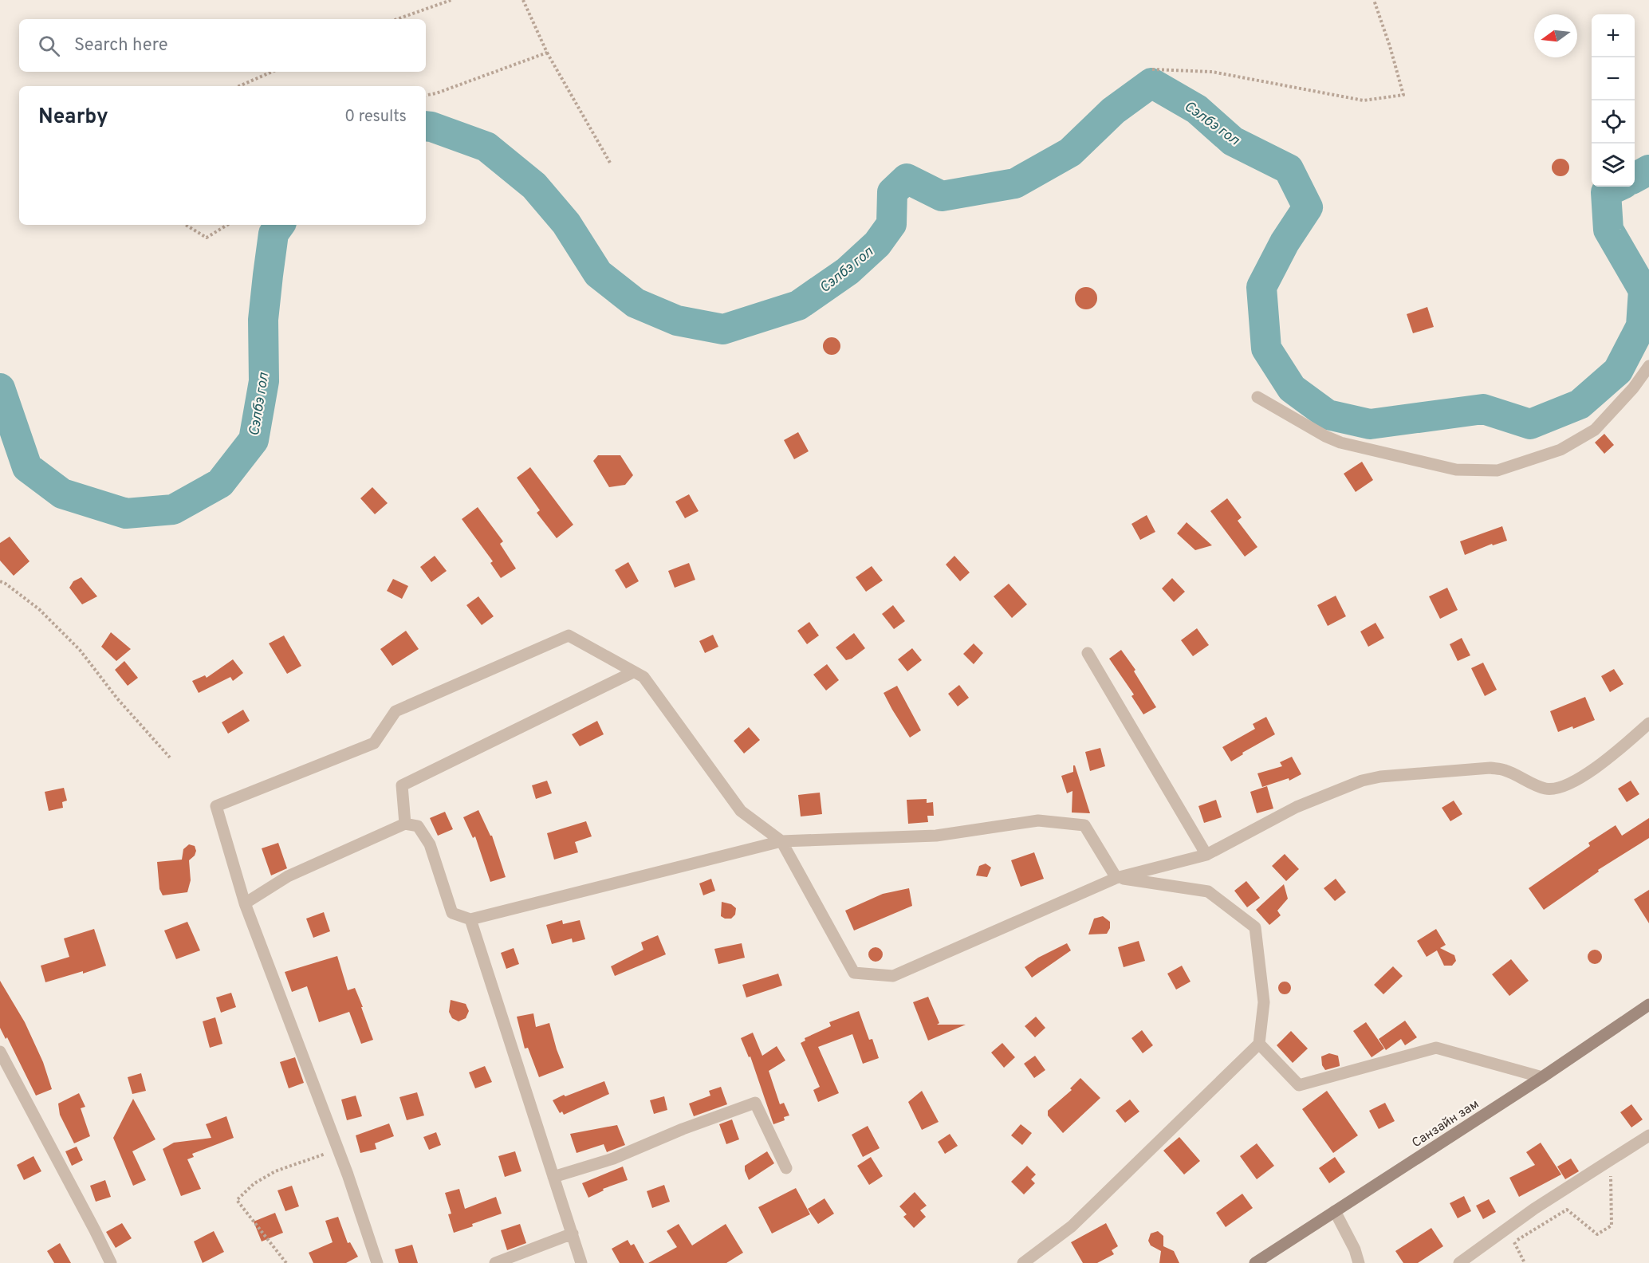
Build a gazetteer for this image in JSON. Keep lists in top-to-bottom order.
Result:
{
  "streets": {
    "main road": ["Санзайн зам"]
  },
  "water": ["Сэлбэ гол"],
  "north": "left",
  "page": {
    "map_buttons": ["+", "−"],
    "search": "Search here",
    "heading": ["Nearby", "0 results"]
  }
}
